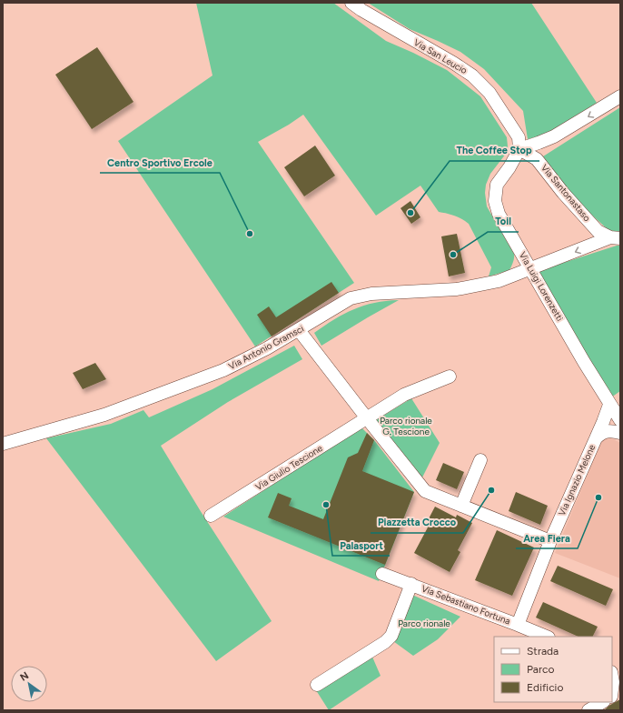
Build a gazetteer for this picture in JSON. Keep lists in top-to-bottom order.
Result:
{
  "streets": {
    "street": [
      "Via San Leucio",
      "Via Santonastaso",
      "Via Luigi Lorenzetti",
      "Via Antonio Gramsci",
      "Via Giulio Tescione",
      "Via Ignazio Melone",
      "Via Sebastiano Fortuna"
    ]
  },
  "crossings": [
    ["Via San Leucio", "Via Santonastaso"],
    ["Via San Leucio", "Via Luigi Lorenzetti"],
    ["Via Santonastaso", "Via Luigi Lorenzetti"],
    ["Via Santonastaso", "Via Antonio Gramsci"],
    ["Via Luigi Lorenzetti", "Via Antonio Gramsci"],
    ["Via Luigi Lorenzetti", "Via Ignazio Melone"],
    ["Via Ignazio Melone", "Via Sebastiano Fortuna"]
  ],
  "one_way": ["Via Santonastaso"],
  "parks": ["Parco rionale G. Tescione", "Parco rionale"],
  "places": [
    "The Coffee Stop",
    "Centro Sportivo Ercole",
    "Toil",
    "Piazzetta Crocco",
    "Area Fiera",
    "Palasport"
  ],
  "legend": ["Strada", "Parco", "Edificio"],
  "north": "top left"
}
